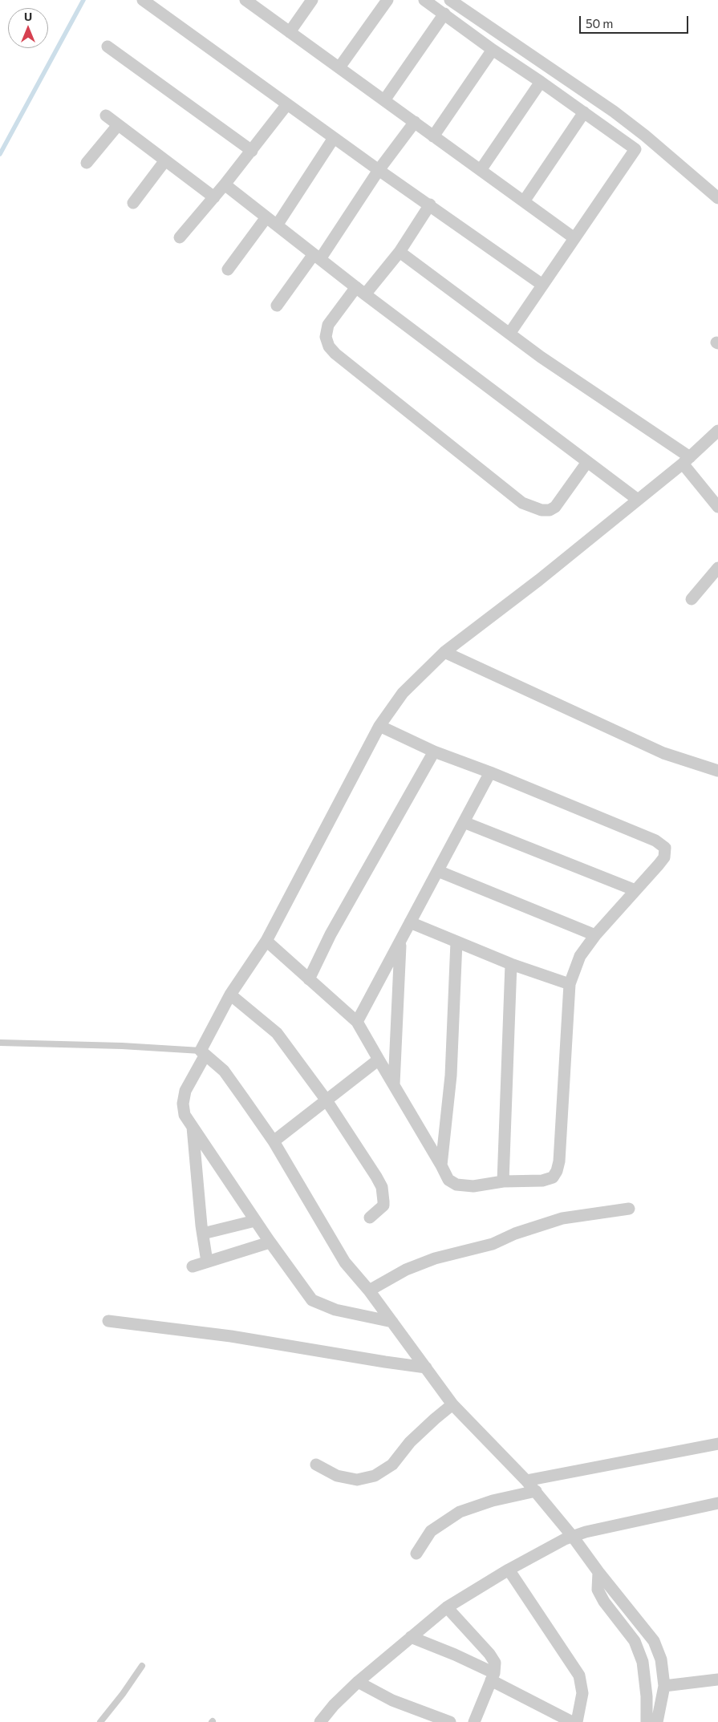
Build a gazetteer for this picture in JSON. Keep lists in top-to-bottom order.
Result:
{
  "scale_bar": "50 m",
  "north": "top"
}
